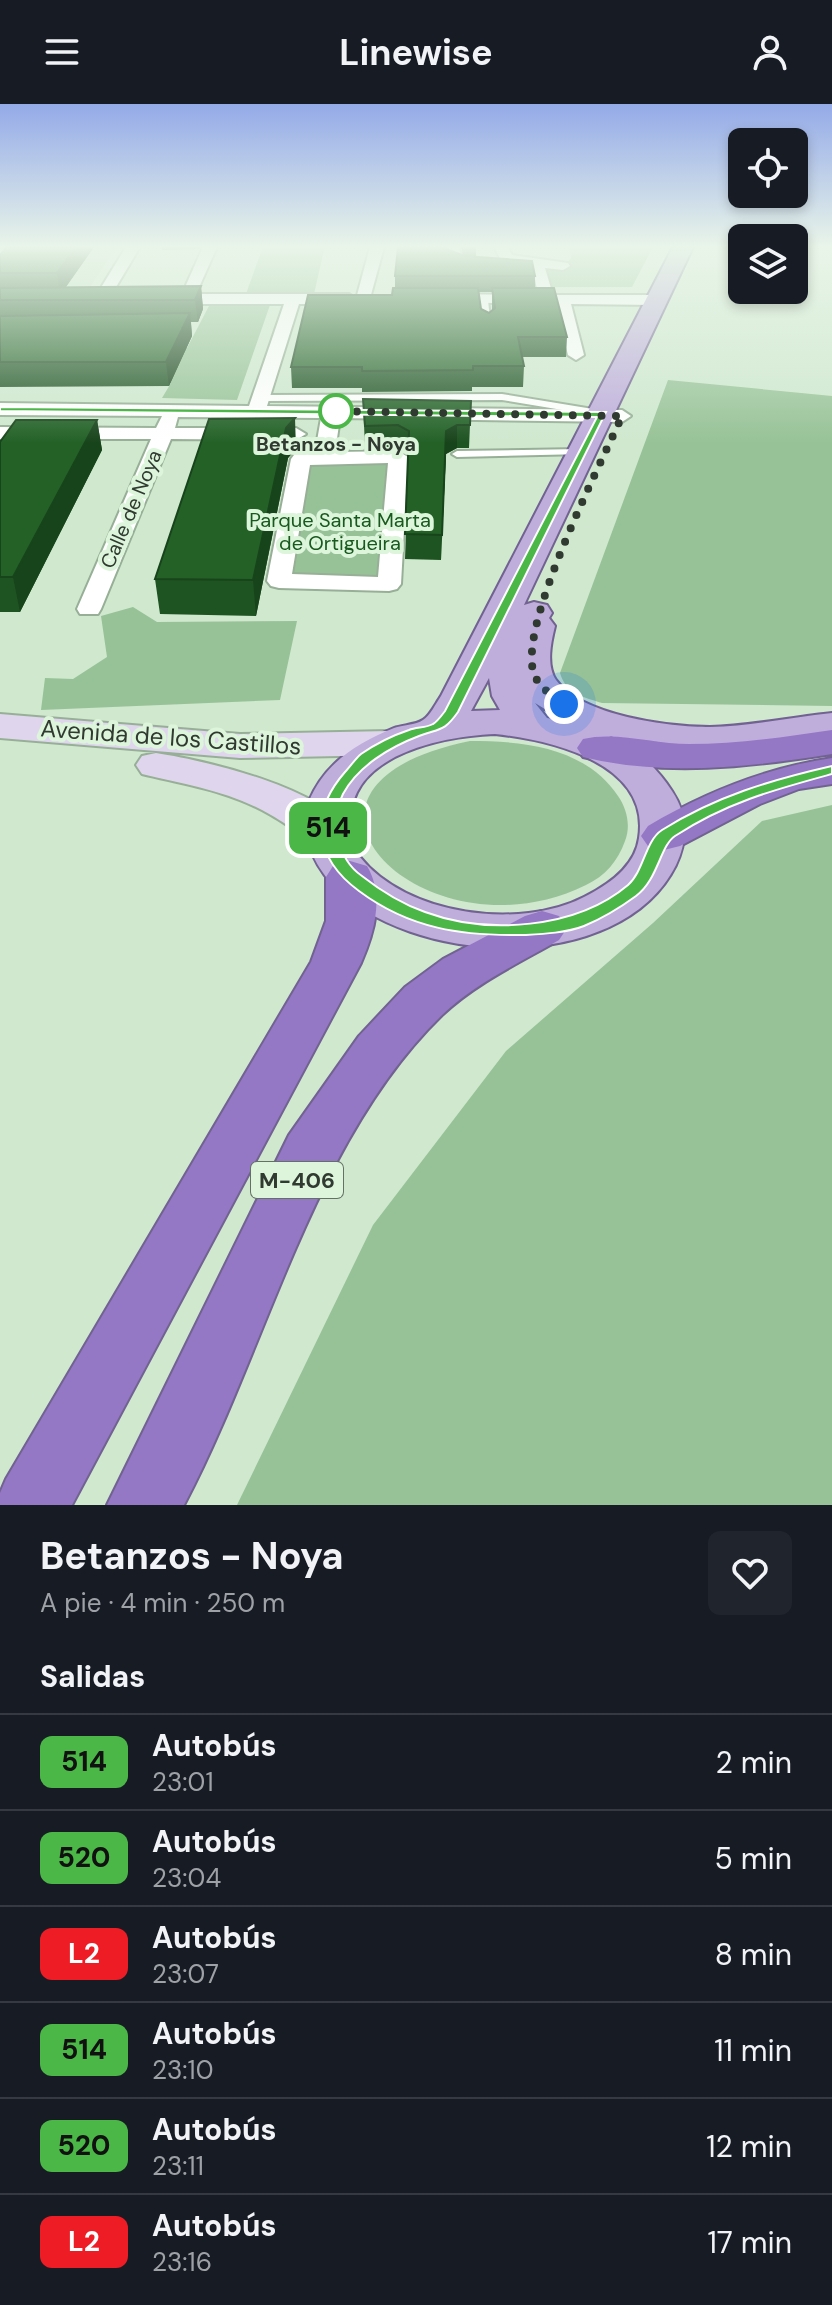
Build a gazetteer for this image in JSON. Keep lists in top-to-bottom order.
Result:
{
  "streets": {
    "highway": ["M-406"],
    "street": ["Calle de Noya", "Avenida de los Castillos"]
  },
  "crossings": [
    ["Avenida de los Castillos", "M-406"]
  ],
  "parks": ["Parque Santa Marta de Ortigueira"],
  "places": ["Betanzos - Noya"],
  "lines": ["bus line 514"],
  "page": {
    "header": "Linewise",
    "on_map": "514",
    "heading": [
      ["Betanzos - Noya", "A pie · 4 min · 250 m"],
      "Salidas"
    ],
    "list": [
      {
        "mark": "514",
        "name": "Autobús",
        "note": "23:01",
        "value": "2 min"
      },
      {
        "mark": "520",
        "name": "Autobús",
        "note": "23:04",
        "value": "5 min"
      },
      {
        "mark": "L2",
        "name": "Autobús",
        "note": "23:07",
        "value": "8 min"
      },
      {
        "mark": "514",
        "name": "Autobús",
        "note": "23:10",
        "value": "11 min"
      },
      {
        "mark": "520",
        "name": "Autobús",
        "note": "23:11",
        "value": "12 min"
      },
      {
        "mark": "L2",
        "name": "Autobús",
        "note": "23:16",
        "value": "17 min"
      }
    ]
  }
}
